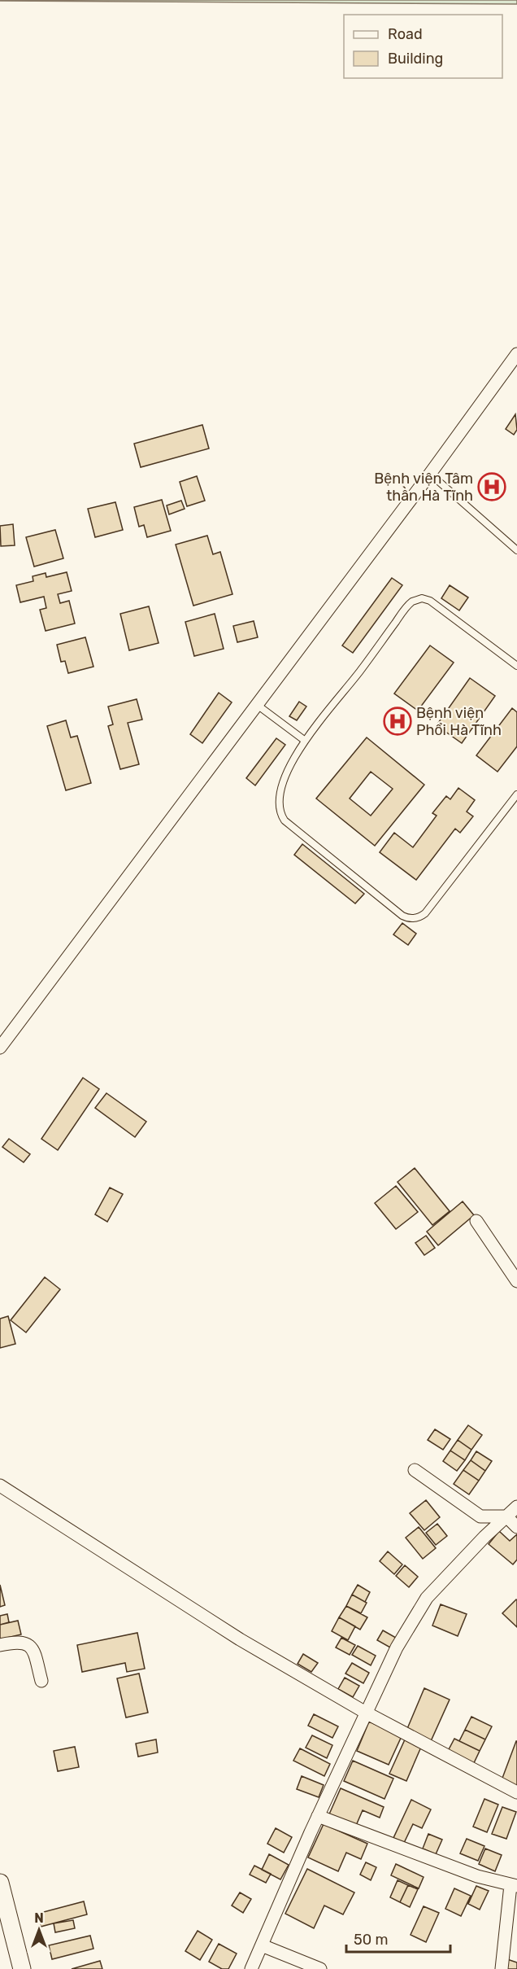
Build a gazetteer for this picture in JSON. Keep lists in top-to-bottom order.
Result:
{
  "places": {
    "hospital": ["Bệnh viện Tâm thần Hà Tĩnh", "Bệnh viện Phổi Hà Tĩnh"]
  },
  "legend": ["Road", "Building"],
  "scale_bar": "50 m",
  "north": "top"
}
